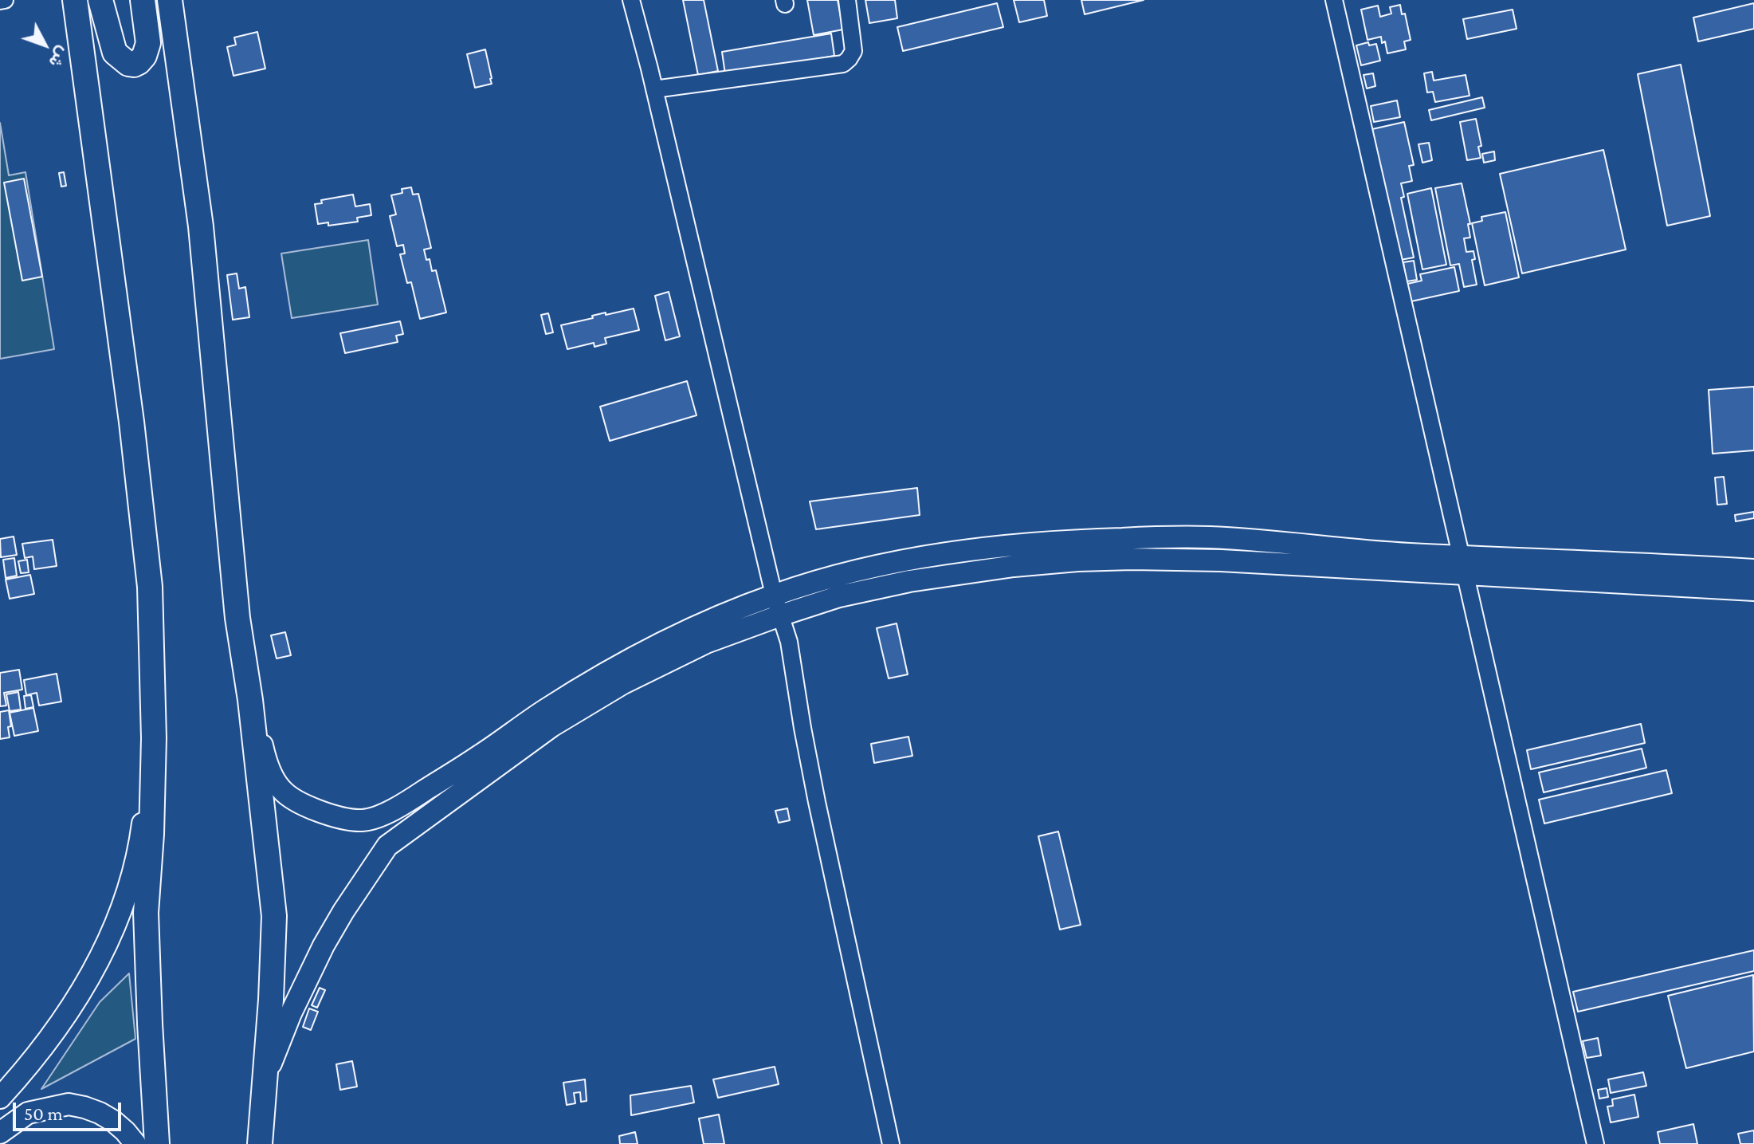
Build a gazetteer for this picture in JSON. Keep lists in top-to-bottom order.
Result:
{
  "scale_bar": "50 m",
  "north": "bottom right"
}
